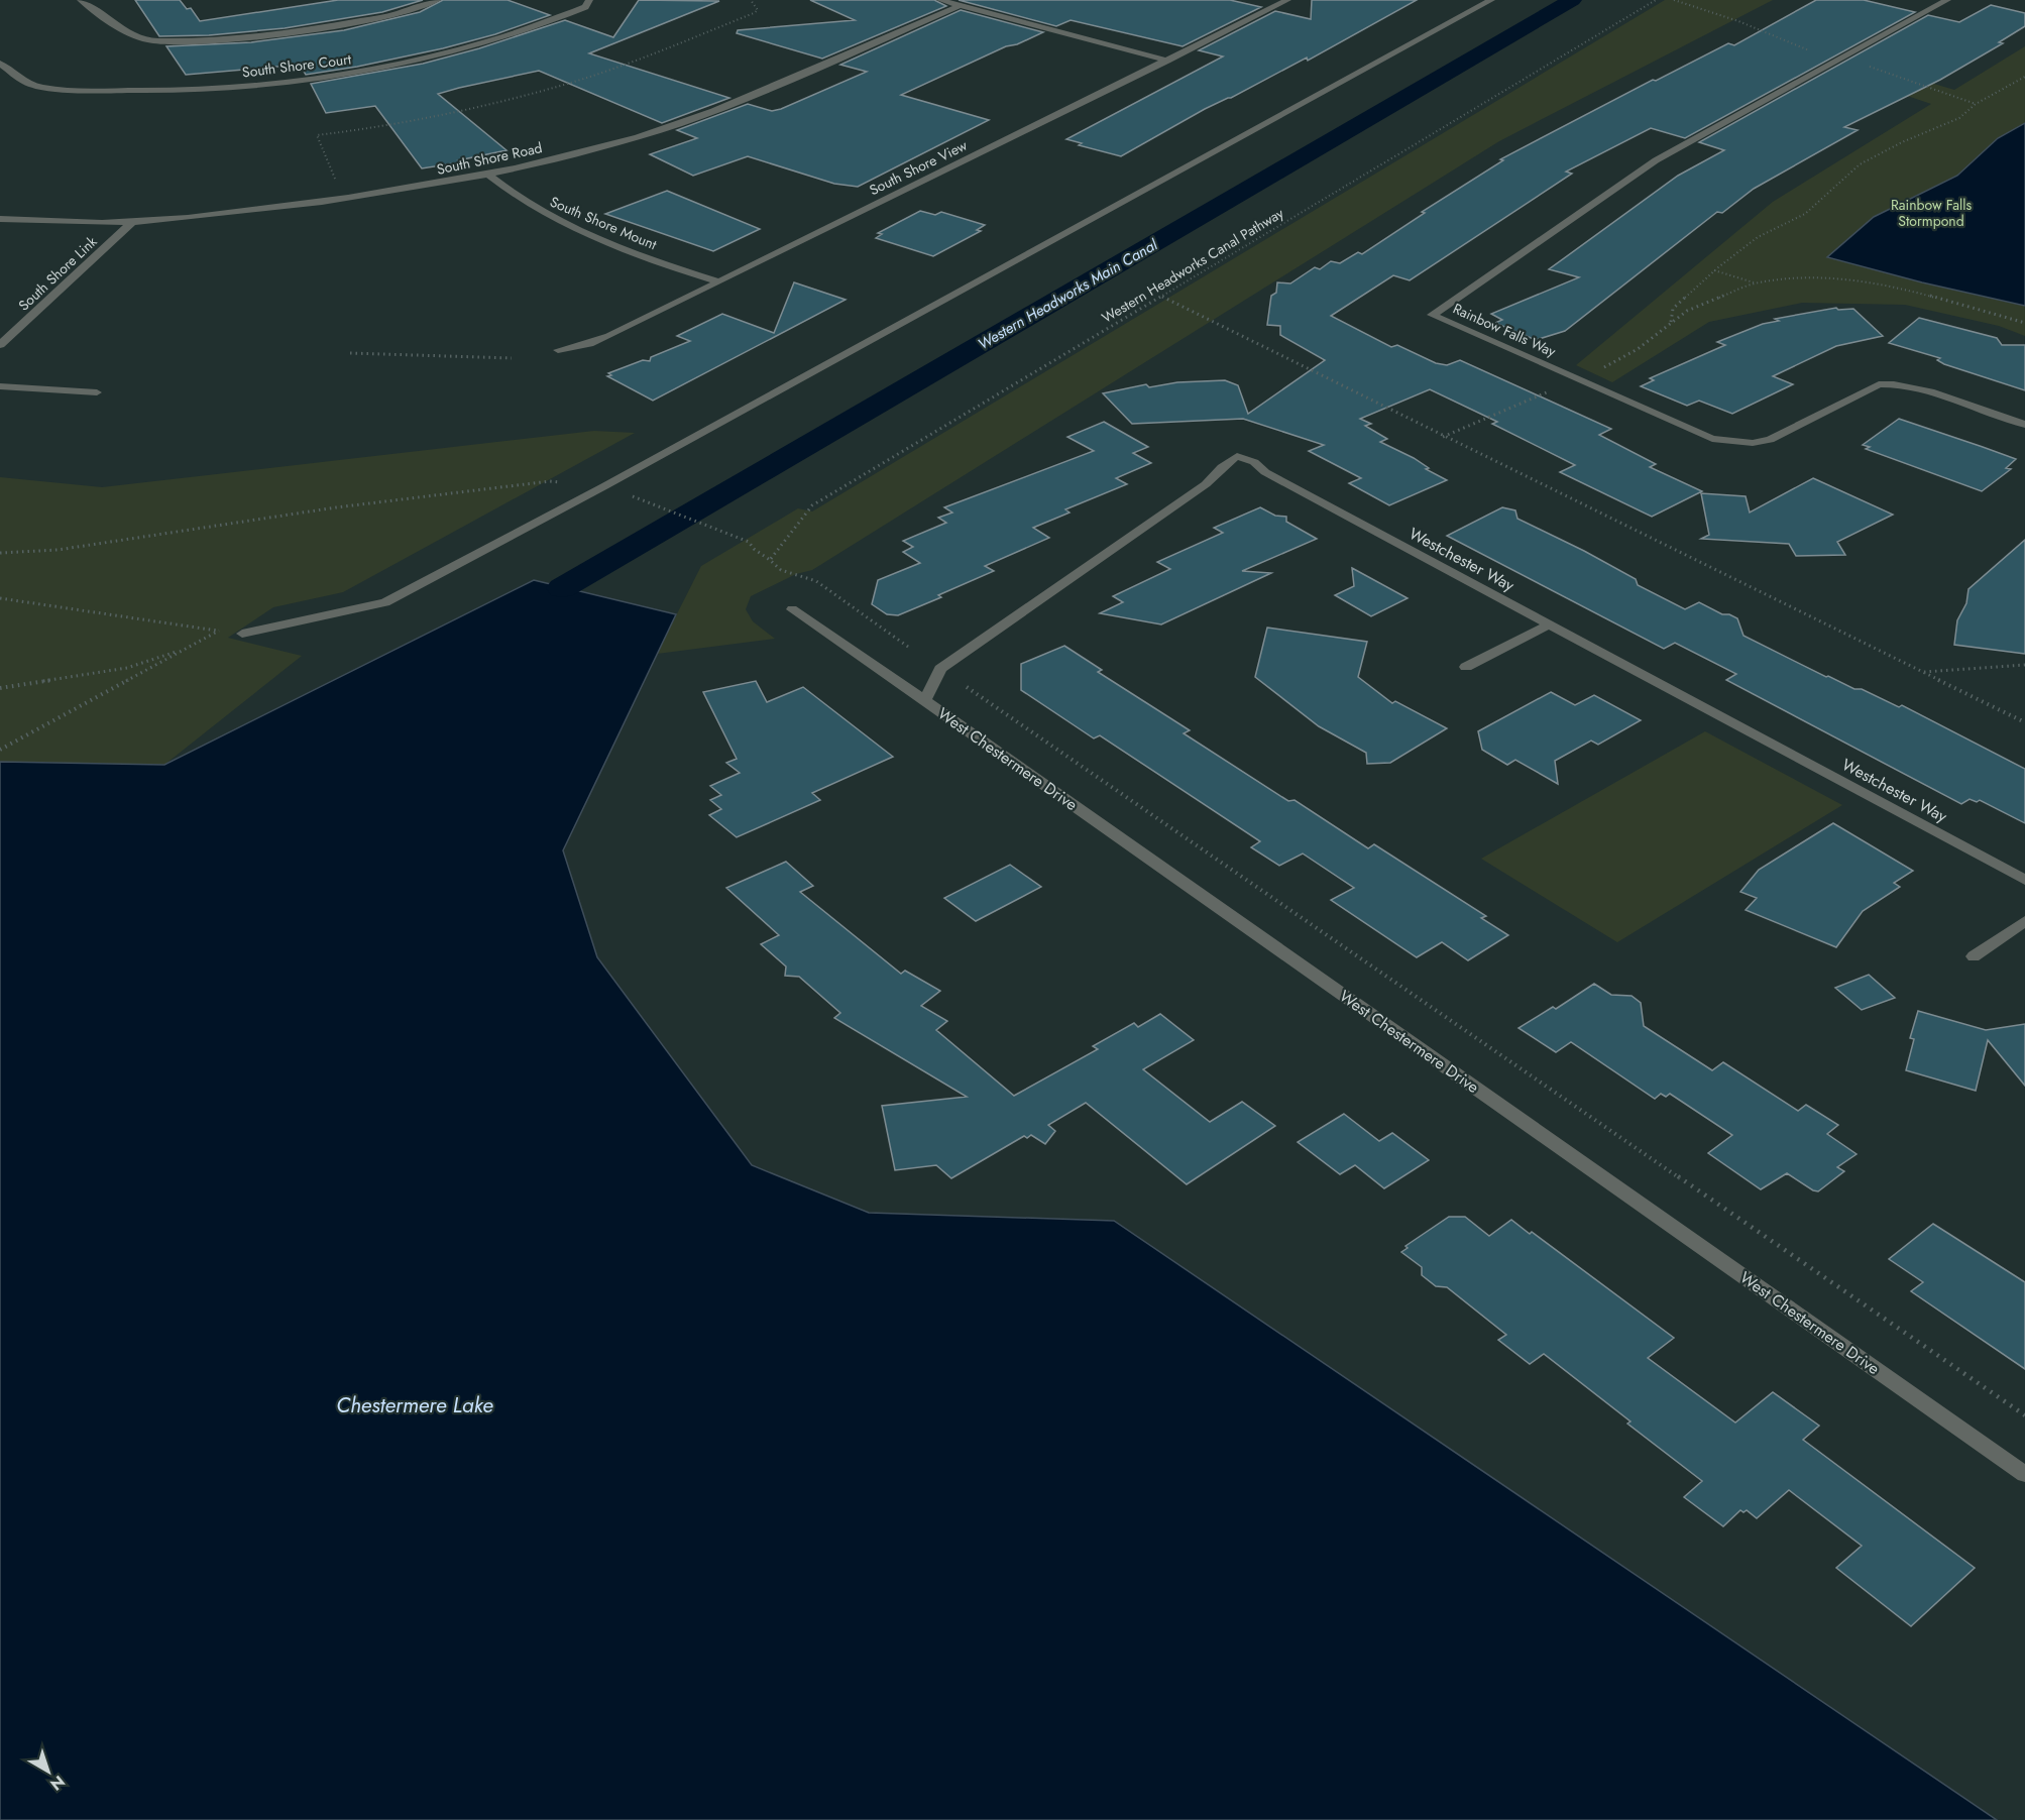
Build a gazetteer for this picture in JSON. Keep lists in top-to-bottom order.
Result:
{
  "streets": {
    "street": [
      "South Shore Court",
      "South Shore Road",
      "South Shore View",
      "South Shore Mount",
      "South Shore Link",
      "Rainbow Falls Way",
      "Westchester Way",
      "West Chestermere Drive"
    ],
    "path": ["Western Headworks Canal Pathway"]
  },
  "crossings": [
    ["South Shore Road", "South Shore Mount"],
    ["South Shore Road", "South Shore Link"],
    ["South Shore View", "South Shore Mount"],
    ["Westchester Way", "West Chestermere Drive"]
  ],
  "water": ["Western Headworks Main Canal", "Chestermere Lake"],
  "parks": ["Rainbow Falls Stormpond"],
  "north": "bottom right"
}
